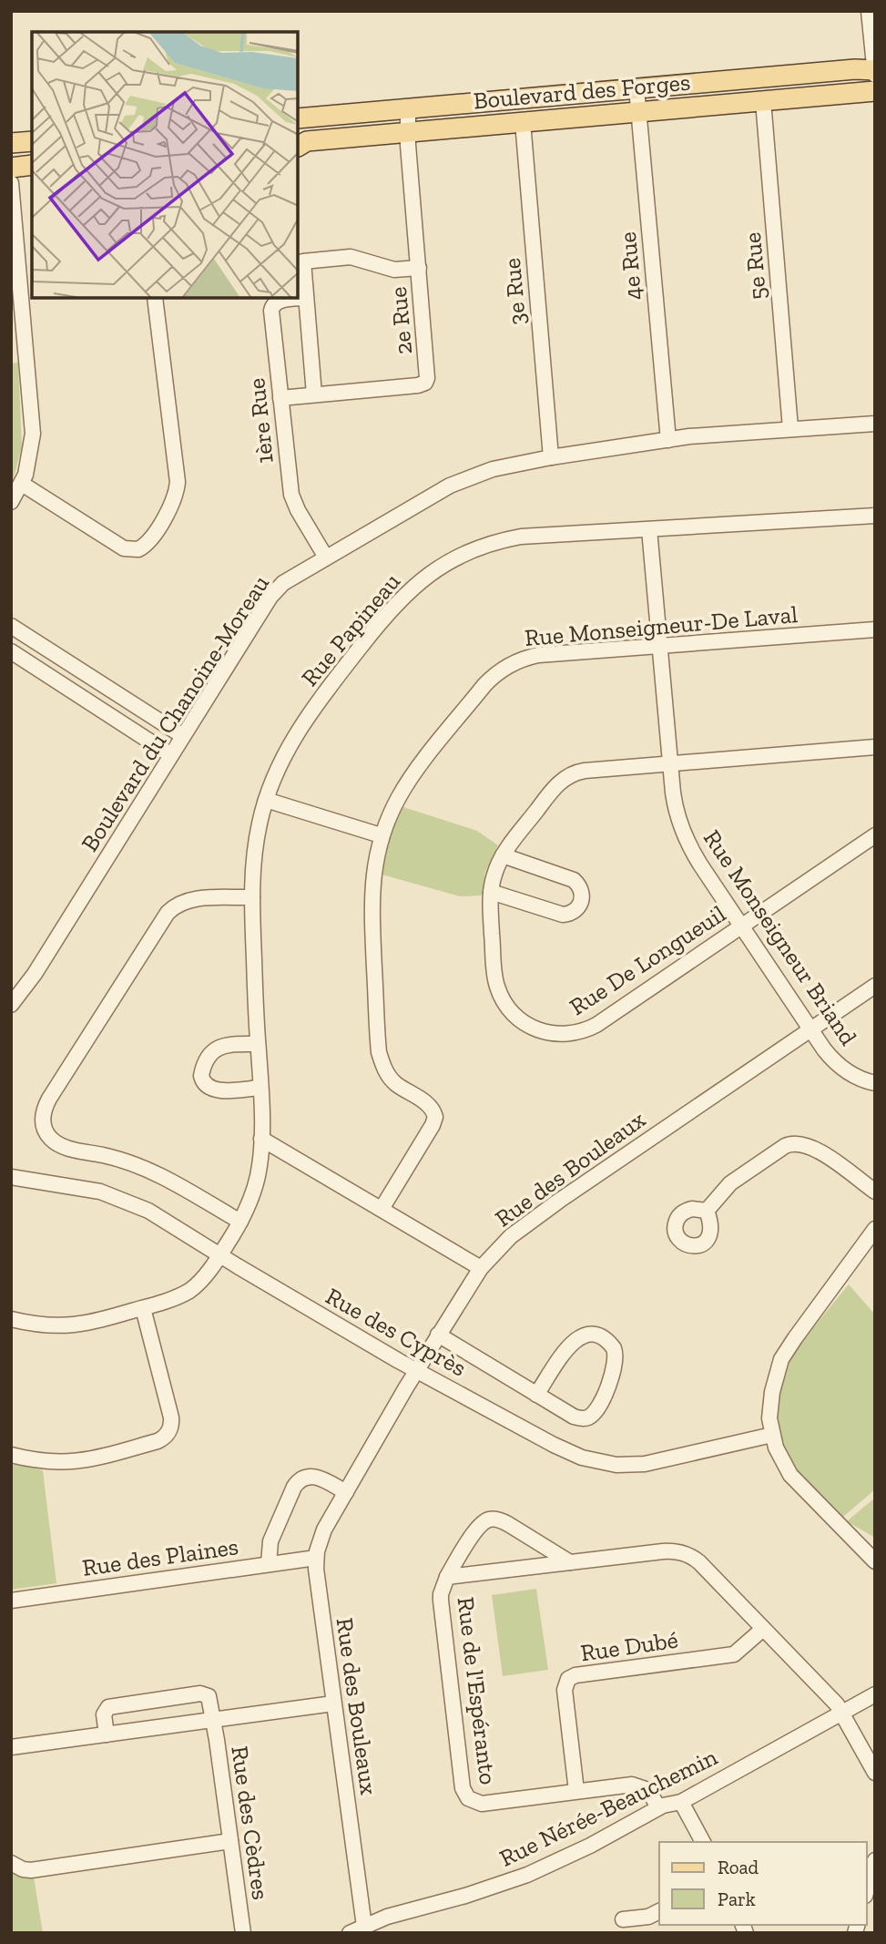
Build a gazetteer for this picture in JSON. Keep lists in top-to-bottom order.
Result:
{
  "streets": {
    "main road": ["Boulevard des Forges"],
    "street": [
      "4e Rue",
      "5e Rue",
      "3e Rue",
      "2e Rue",
      "1ère Rue",
      "Rue Monseigneur-De Laval",
      "Rue Papineau",
      "Boulevard du Chanoine-Moreau",
      "Rue Monseigneur Briand",
      "Rue De Longueuil",
      "Rue des Bouleaux",
      "Rue des Cyprès",
      "Rue des Plaines",
      "Rue Dubé",
      "Rue de l'Espéranto",
      "Rue Nérée-Beauchemin",
      "Rue des Cèdres"
    ]
  },
  "crossings": [
    ["Boulevard des Forges", "4e Rue"],
    ["Boulevard des Forges", "5e Rue"],
    ["Boulevard des Forges", "3e Rue"],
    ["Boulevard des Forges", "2e Rue"],
    ["4e Rue", "Boulevard du Chanoine-Moreau"],
    ["5e Rue", "Boulevard du Chanoine-Moreau"],
    ["3e Rue", "Boulevard du Chanoine-Moreau"],
    ["2e Rue", "1ère Rue"],
    ["1ère Rue", "Boulevard du Chanoine-Moreau"],
    ["Rue Monseigneur-De Laval", "Rue Monseigneur Briand"],
    ["Rue Papineau", "Rue Monseigneur Briand"],
    ["Rue Papineau", "Rue des Cyprès"],
    ["Rue Monseigneur Briand", "Rue De Longueuil"],
    ["Rue Monseigneur Briand", "Rue des Bouleaux"],
    ["Rue des Bouleaux", "Rue des Cyprès"],
    ["Rue des Bouleaux", "Rue des Plaines"],
    ["Rue des Bouleaux", "Rue Nérée-Beauchemin"],
    ["Rue Dubé", "Rue de l'Espéranto"],
    ["Rue de l'Espéranto", "Rue Nérée-Beauchemin"]
  ],
  "legend": ["Road", "Park"]
}
